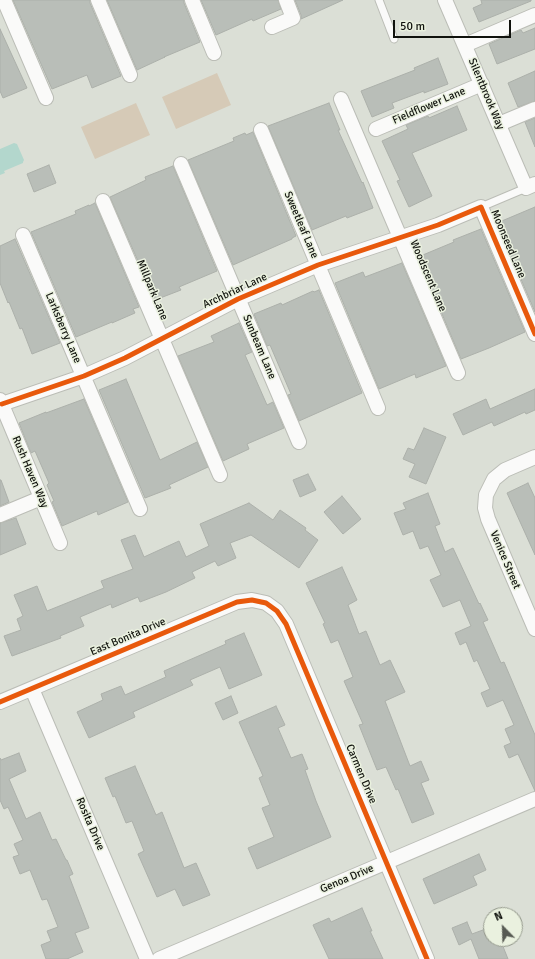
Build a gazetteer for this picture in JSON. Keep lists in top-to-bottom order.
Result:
{
  "streets": {
    "street": [
      "Silentbrook Way",
      "Fieldflower Lane",
      "Sweetleaf Lane",
      "Moonseed Lane",
      "Woodscent Lane",
      "Millpark Lane",
      "Archbriar Lane",
      "Larksberry Lane",
      "Sunbeam Lane",
      "Rush Haven Way",
      "Venice Street",
      "East Bonita Drive",
      "Carmen Drive",
      "Rosita Drive",
      "Genoa Drive"
    ]
  },
  "crossings": [
    ["Silentbrook Way", "Fieldflower Lane"],
    ["Sweetleaf Lane", "Archbriar Lane"],
    ["Moonseed Lane", "Archbriar Lane"],
    ["Woodscent Lane", "Archbriar Lane"],
    ["Millpark Lane", "Archbriar Lane"],
    ["Archbriar Lane", "Larksberry Lane"],
    ["Archbriar Lane", "Sunbeam Lane"],
    ["Archbriar Lane", "Rush Haven Way"],
    ["East Bonita Drive", "Carmen Drive"],
    ["East Bonita Drive", "Rosita Drive"],
    ["Carmen Drive", "Genoa Drive"]
  ],
  "scale_bar": "50 m",
  "north": "top left"
}
